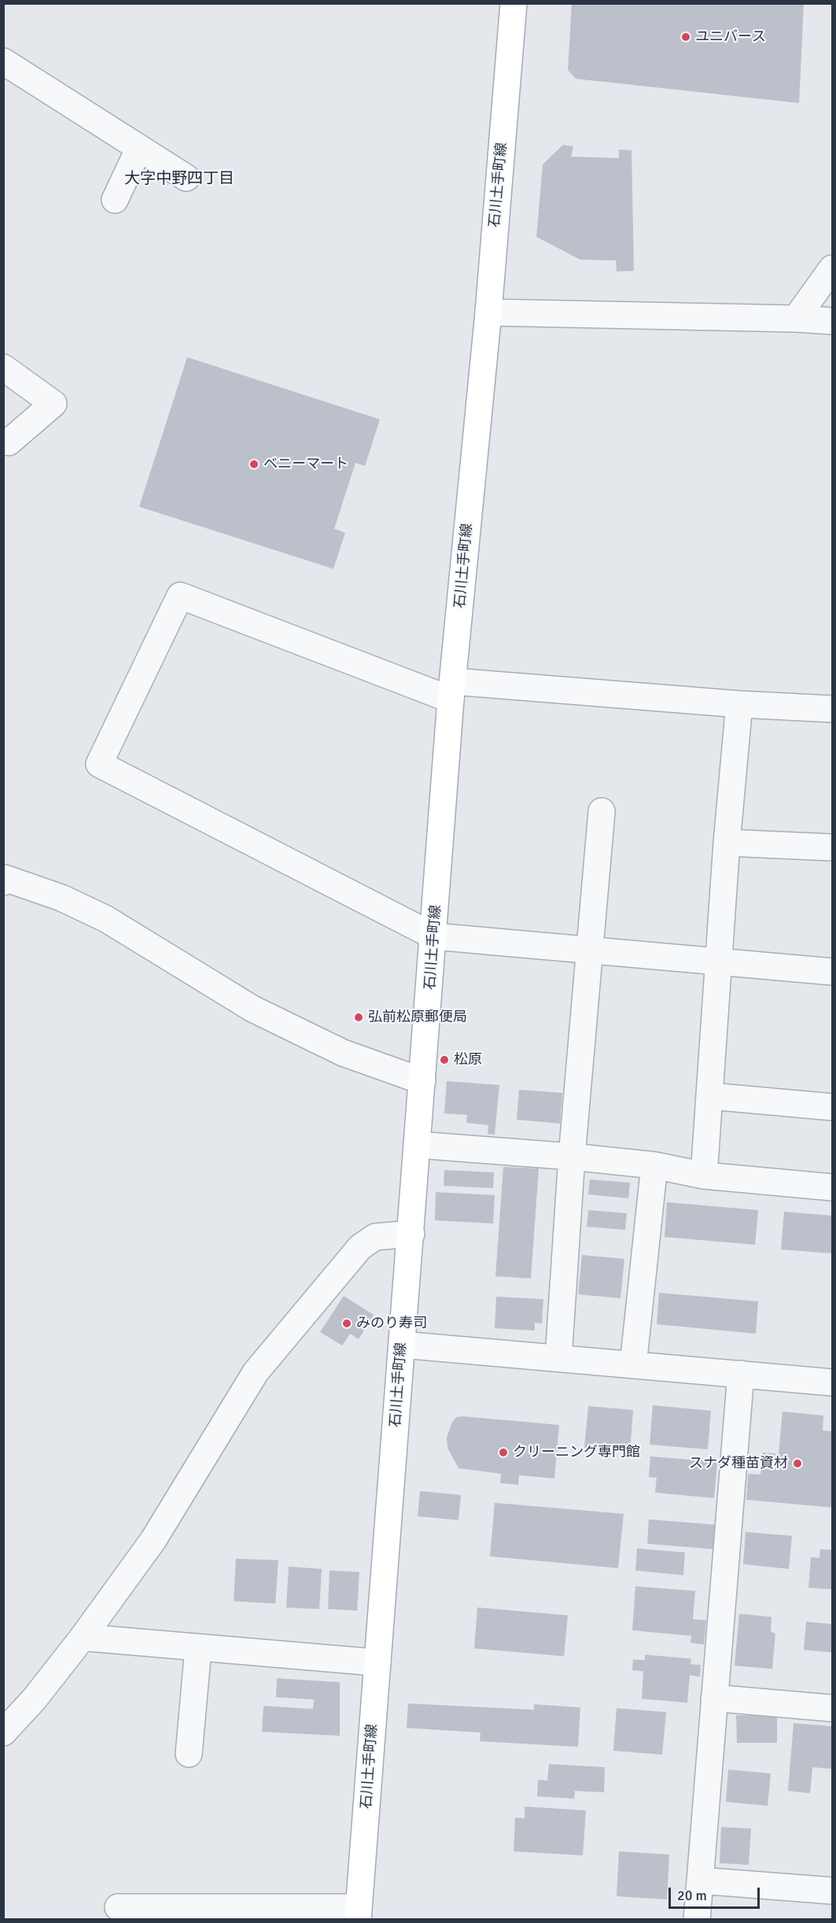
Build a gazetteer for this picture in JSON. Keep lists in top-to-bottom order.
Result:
{
  "streets": {
    "main road": ["石川土手町線"]
  },
  "districts": ["大字中野四丁目"],
  "places": [
    "ユニバース",
    "ベニーマート",
    "弘前松原郵便局",
    "松原",
    "みのり寿司",
    "クリーニング専門館",
    "スナダ種苗資材"
  ],
  "scale_bar": "20 m"
}
